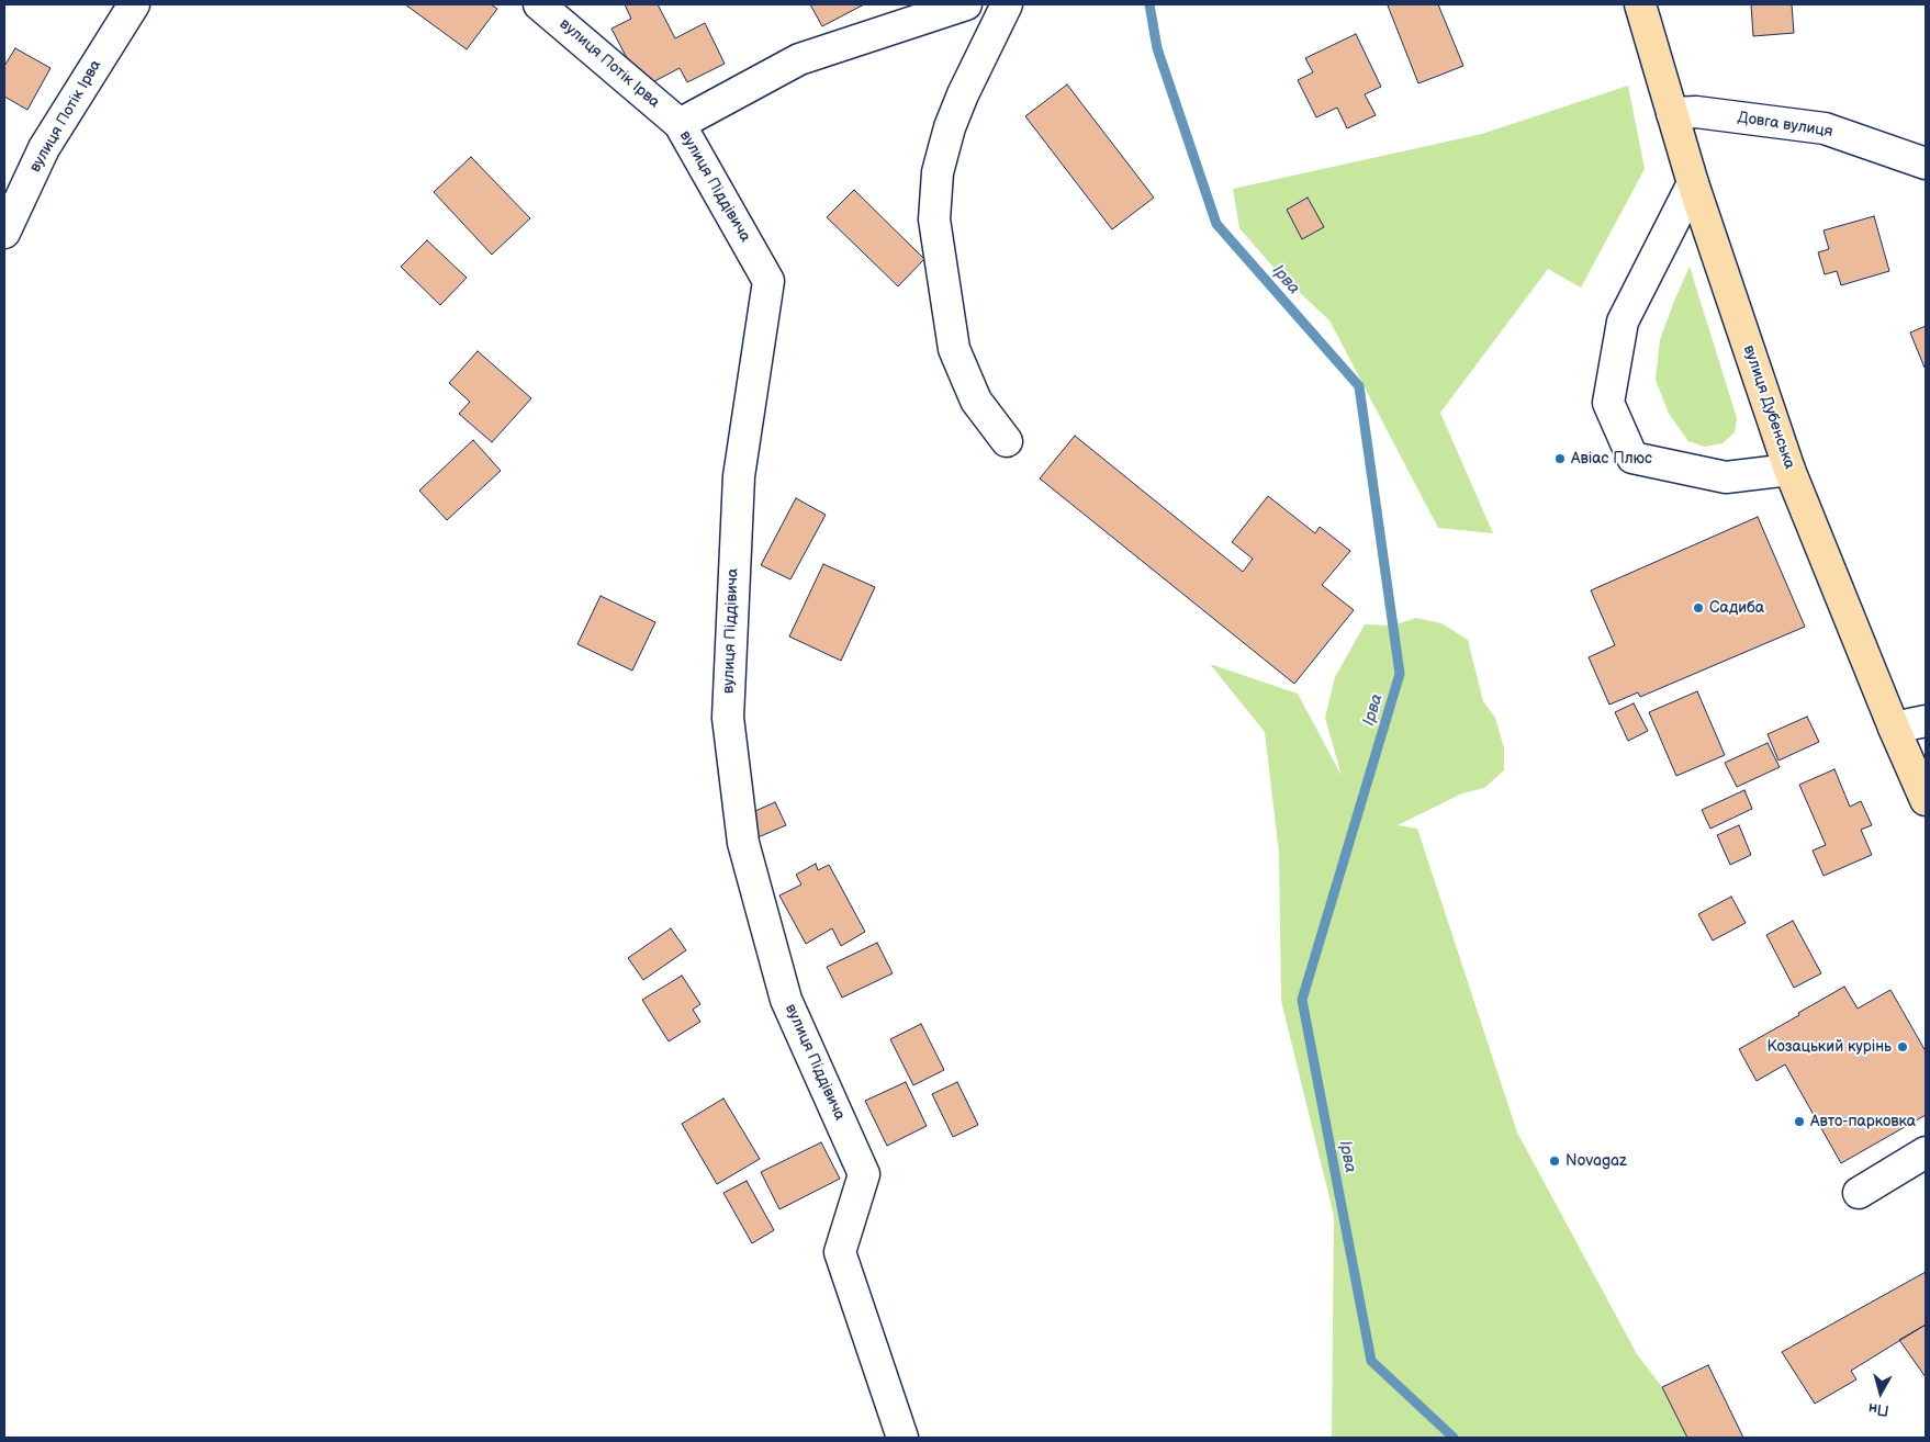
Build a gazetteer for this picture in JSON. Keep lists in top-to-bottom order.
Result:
{
  "streets": {
    "main road": ["вулиця Дубенська"],
    "street": ["вулиця Потік Ірва", "Довга вулиця", "вулиця Піддівича"]
  },
  "crossings": [
    ["вулиця Потік Ірва", "вулиця Піддівича"],
    ["Довга вулиця", "вулиця Дубенська"]
  ],
  "water": ["Ірва"],
  "places": [
    "Авіас Плюс",
    "Садиба",
    "Козацький курінь",
    "Авто-парковка",
    "Novagaz"
  ],
  "north": "bottom"
}
